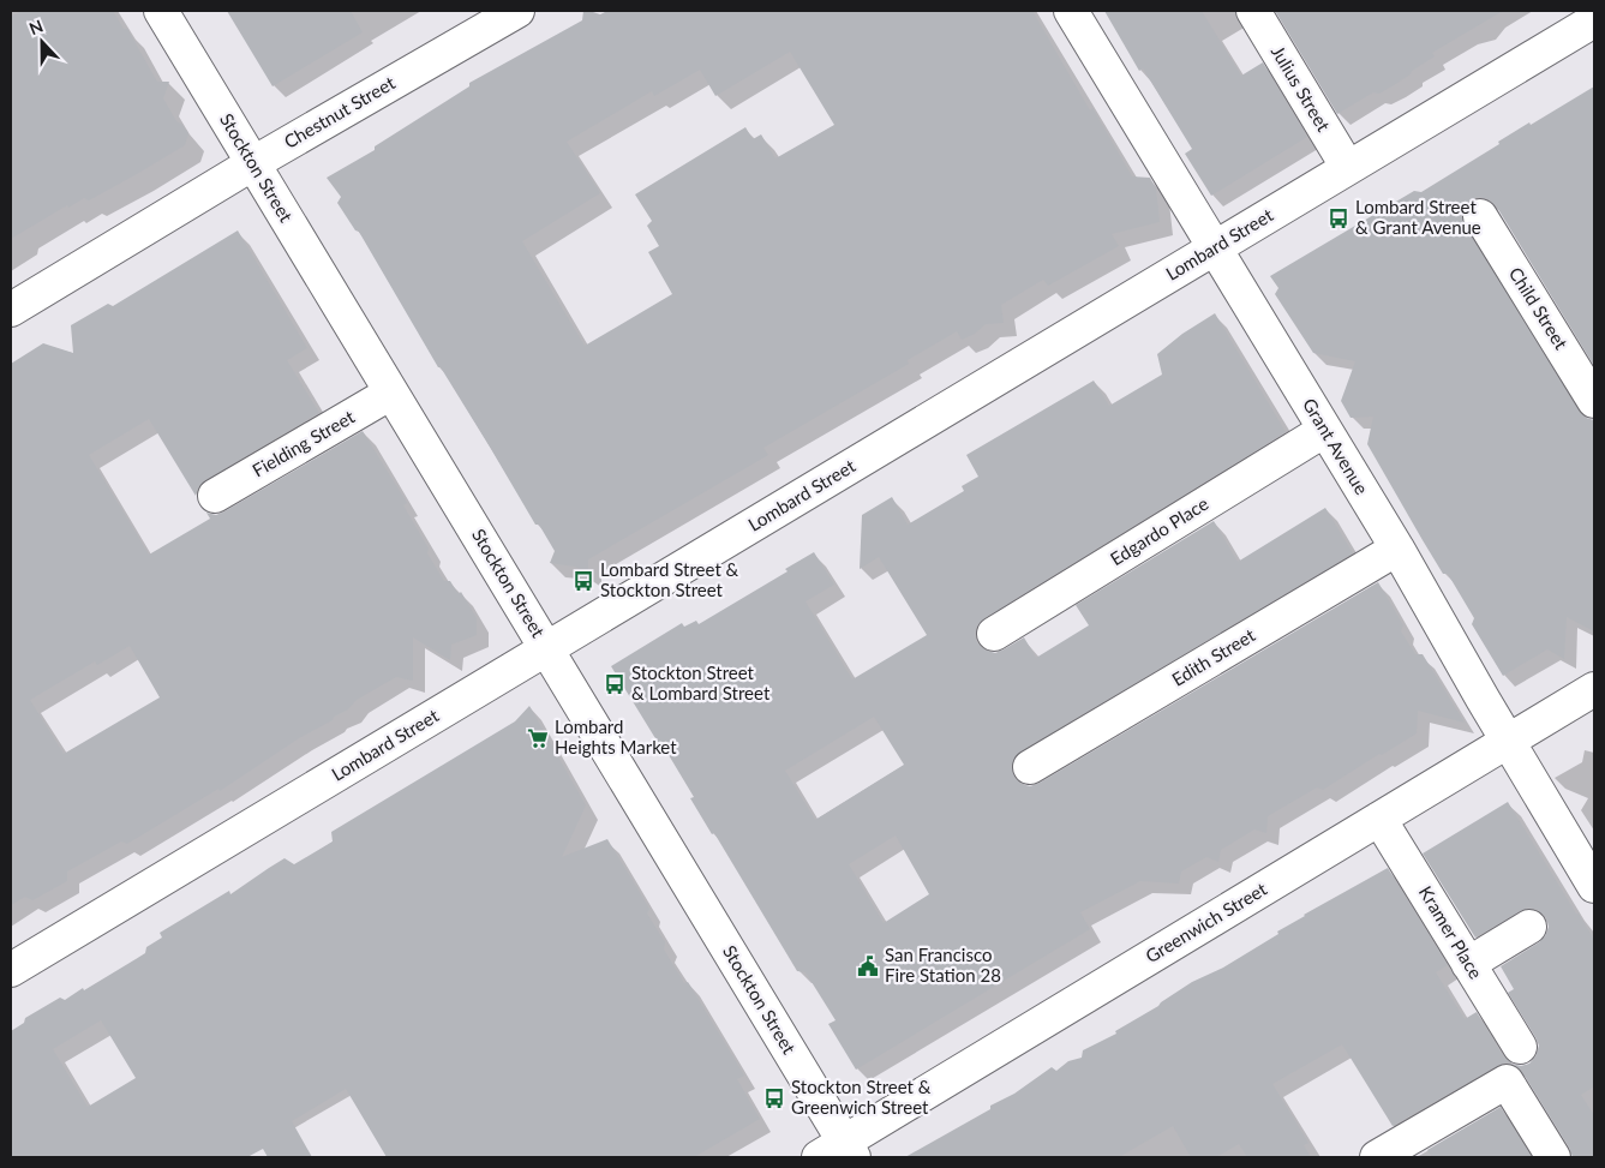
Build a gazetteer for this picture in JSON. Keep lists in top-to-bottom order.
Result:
{
  "streets": {
    "street": [
      "Julius Street",
      "Chestnut Street",
      "Stockton Street",
      "Lombard Street",
      "Child Street",
      "Fielding Street",
      "Grant Avenue",
      "Edgardo Place",
      "Edith Street",
      "Greenwich Street",
      "Kramer Place"
    ]
  },
  "crossings": [
    ["Julius Street", "Lombard Street"],
    ["Chestnut Street", "Stockton Street"],
    ["Stockton Street", "Lombard Street"],
    ["Stockton Street", "Fielding Street"],
    ["Stockton Street", "Greenwich Street"],
    ["Lombard Street", "Grant Avenue"],
    ["Grant Avenue", "Edgardo Place"],
    ["Grant Avenue", "Edith Street"],
    ["Grant Avenue", "Greenwich Street"],
    ["Greenwich Street", "Kramer Place"]
  ],
  "places": {
    "bus stop": [
      "Lombard Street & Grant Avenue",
      "Lombard Street & Stockton Street",
      "Stockton Street & Lombard Street",
      "Stockton Street & Greenwich Street"
    ],
    "supermarket": ["Lombard Heights Market"],
    "public building": ["San Francisco Fire Station 28"]
  },
  "north": "top"
}
